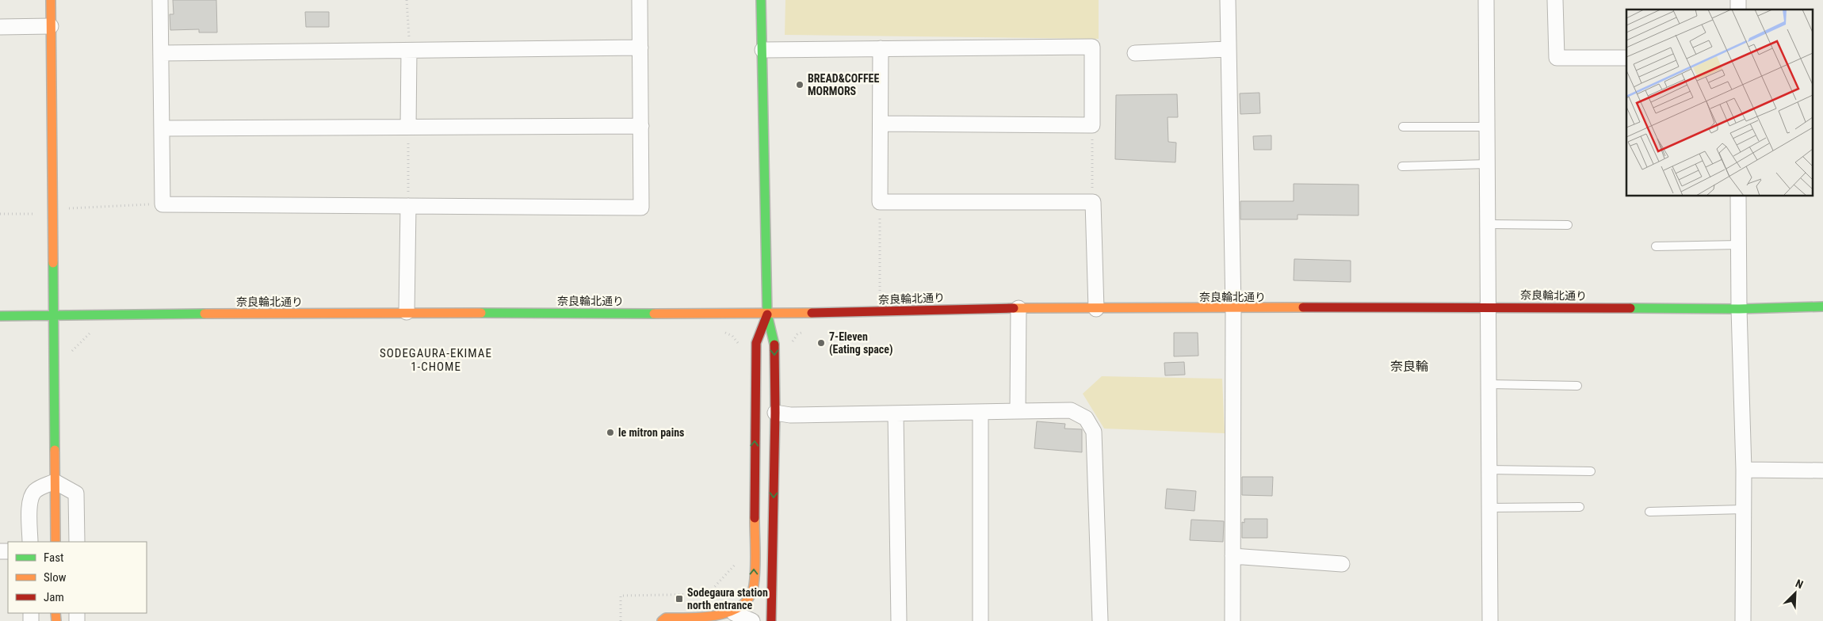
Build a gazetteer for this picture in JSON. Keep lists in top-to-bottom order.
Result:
{
  "streets": {
    "street": ["奈良輪北通り"]
  },
  "districts": ["SODEGAURA-EKIMAE 1-CHOME", "奈良輪"],
  "places": {
    "other": ["BREAD&COFFEE MORMORS", "7-Eleven (Eating space)", "le mitron pains"],
    "transit": ["Sodegaura station north entrance"]
  },
  "legend": ["Fast", "Slow", "Jam"],
  "north": "top right"
}
